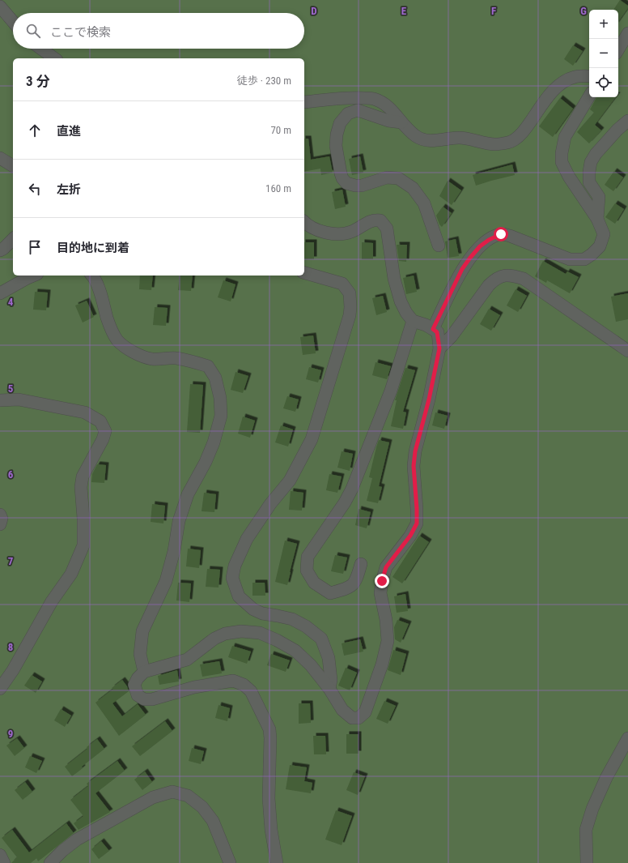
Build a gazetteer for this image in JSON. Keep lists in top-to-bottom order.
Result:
{
  "page": {
    "map_buttons": ["+", "−"],
    "search": "ここで検索",
    "heading": ["3 分", "徒歩 · 230 m"],
    "list": [
      ["直進", "70 m"],
      ["左折", "160 m"],
      "目的地に到着"
    ]
  },
  "grid": {
    "columns": [
      "D",
      "E",
      "F",
      "G"
    ],
    "rows": [
      "4",
      "5",
      "6",
      "7",
      "8",
      "9"
    ]
  }
}
